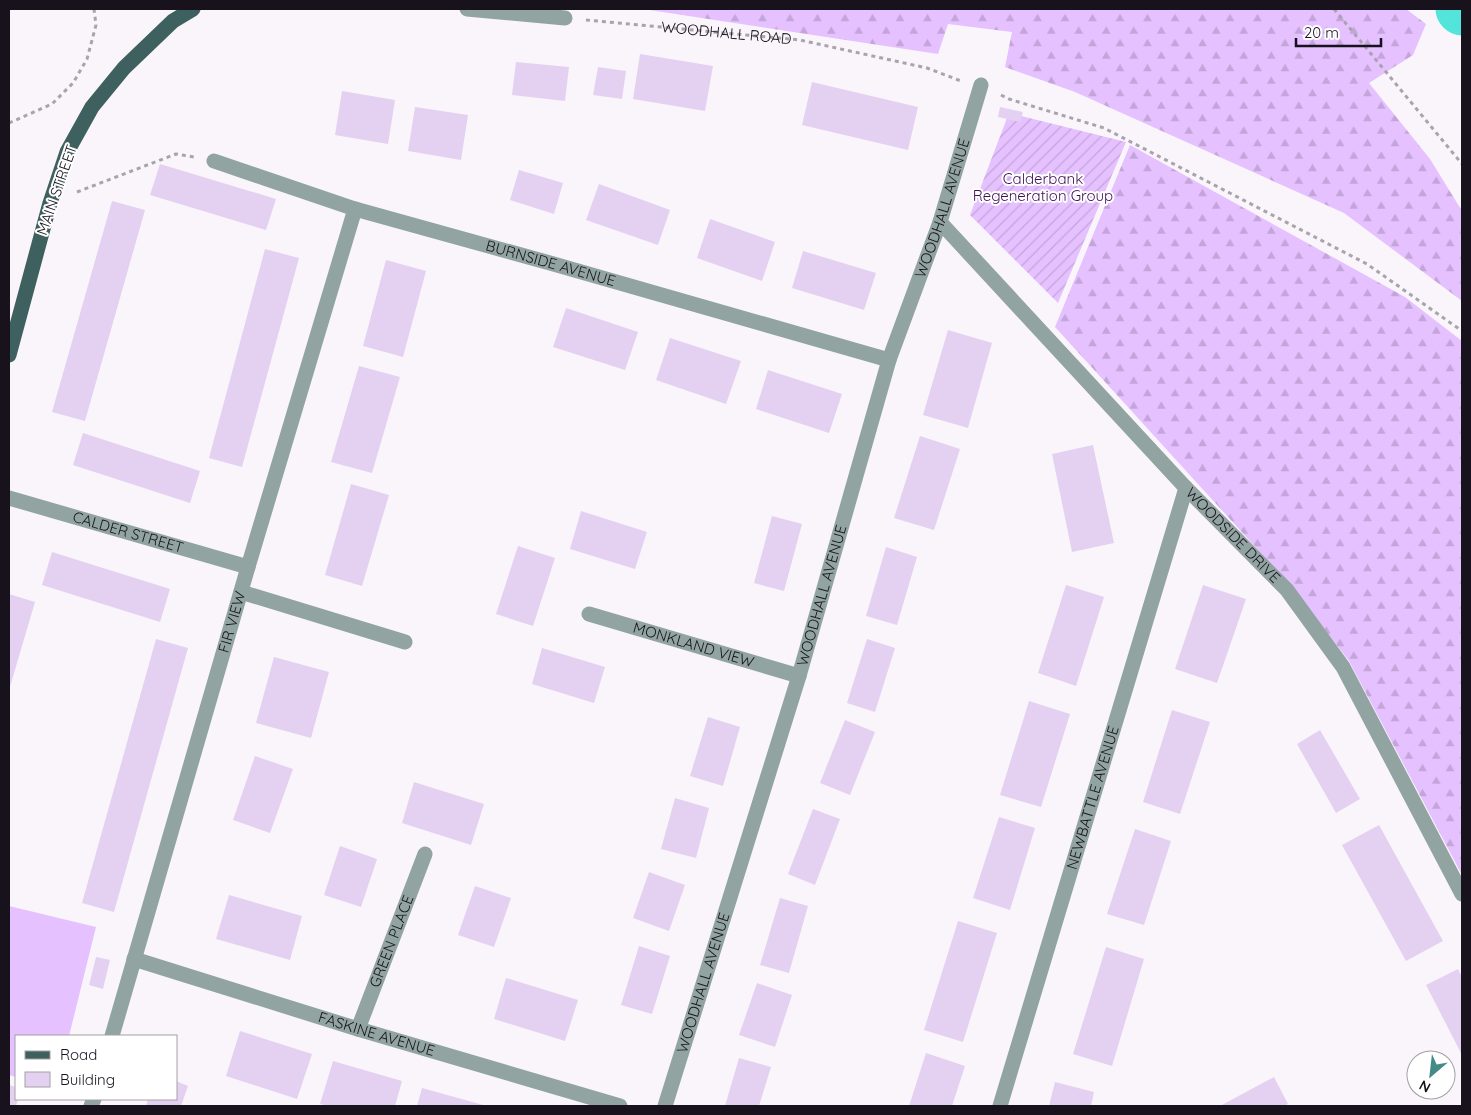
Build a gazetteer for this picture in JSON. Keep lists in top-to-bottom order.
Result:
{
  "streets": {
    "main road": ["MAIN STREET"],
    "street": [
      "WOODHALL AVENUE",
      "BURNSIDE AVENUE",
      "CALDER STREET",
      "WOODSIDE DRIVE",
      "FIR VIEW",
      "MONKLAND VIEW",
      "NEWBATTLE AVENUE",
      "GREEN PLACE",
      "FASKINE AVENUE"
    ],
    "path": ["WOODHALL ROAD"]
  },
  "crossings": [
    ["WOODHALL ROAD", "WOODHALL AVENUE"],
    ["WOODHALL AVENUE", "BURNSIDE AVENUE"],
    ["WOODHALL AVENUE", "WOODSIDE DRIVE"],
    ["WOODHALL AVENUE", "MONKLAND VIEW"],
    ["BURNSIDE AVENUE", "FIR VIEW"],
    ["CALDER STREET", "FIR VIEW"],
    ["WOODSIDE DRIVE", "NEWBATTLE AVENUE"],
    ["FIR VIEW", "FASKINE AVENUE"],
    ["GREEN PLACE", "FASKINE AVENUE"]
  ],
  "parks": ["Calderbank Regeneration Group"],
  "legend": ["Road", "Building"],
  "scale_bar": "20 m",
  "north": "bottom left"
}
